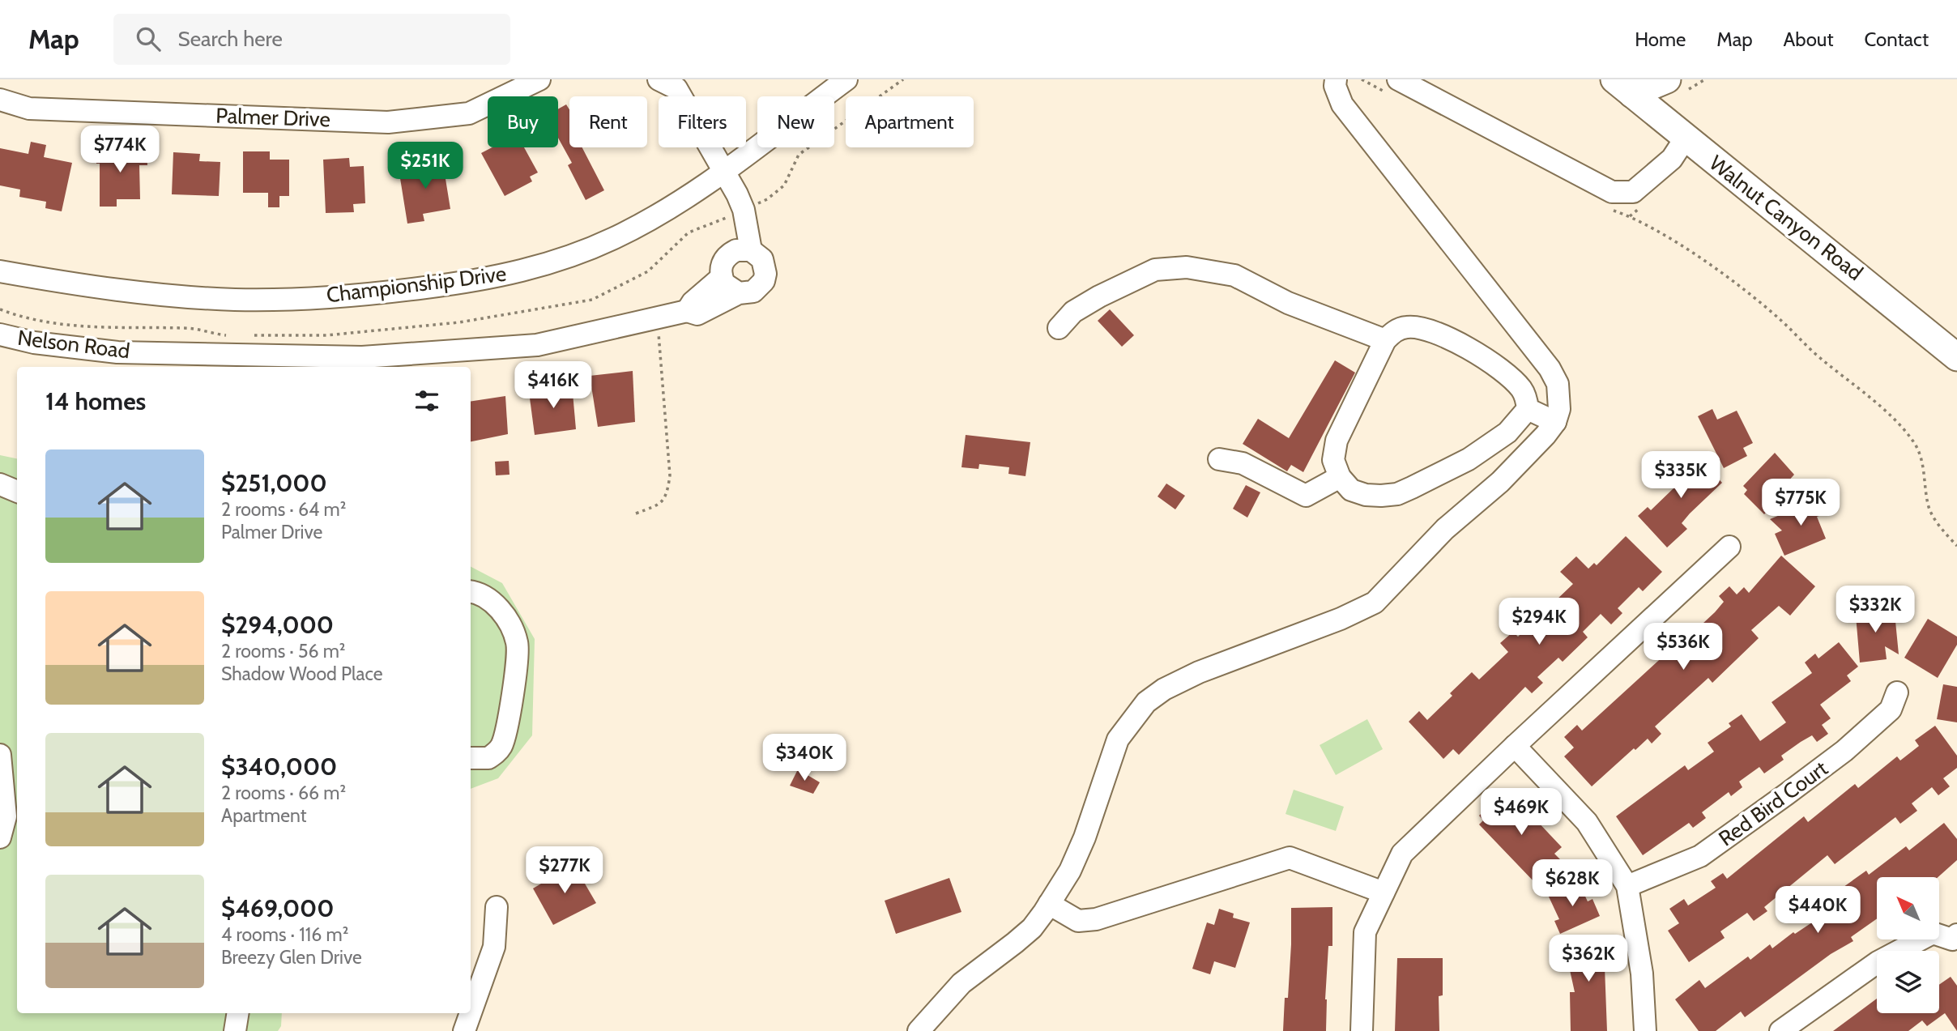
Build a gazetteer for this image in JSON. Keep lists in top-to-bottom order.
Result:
{
  "streets": {
    "main road": ["Walnut Canyon Road"],
    "street": [
      "Palmer Drive",
      "Championship Drive",
      "Nelson Road",
      "Red Bird Court"
    ]
  },
  "crossings": [
    ["Championship Drive", "Nelson Road"]
  ],
  "north": "top left",
  "page": {
    "header": "Map",
    "search": "Search here",
    "nav": [
      "Home",
      "Map",
      "About",
      "Contact"
    ],
    "chip": [
      "Buy",
      "Rent",
      "Filters",
      "New",
      "Apartment"
    ],
    "price": [
      "$774K",
      "$251K",
      "$416K",
      "$335K",
      "$775K",
      "$332K",
      "$294K",
      "$536K",
      "$340K",
      "$469K",
      "$277K",
      "$628K",
      "$440K",
      "$362K"
    ],
    "heading": "14 homes",
    "list": [
      {
        "name": "$251,000",
        "note": "2 rooms · 64 m² · Palmer Drive"
      },
      {
        "name": "$294,000",
        "note": "2 rooms · 56 m² · Shadow Wood Place"
      },
      {
        "name": "$340,000",
        "note": "2 rooms · 66 m² · Apartment"
      },
      {
        "name": "$469,000",
        "note": "4 rooms · 116 m² · Breezy Glen Drive"
      }
    ]
  }
}
